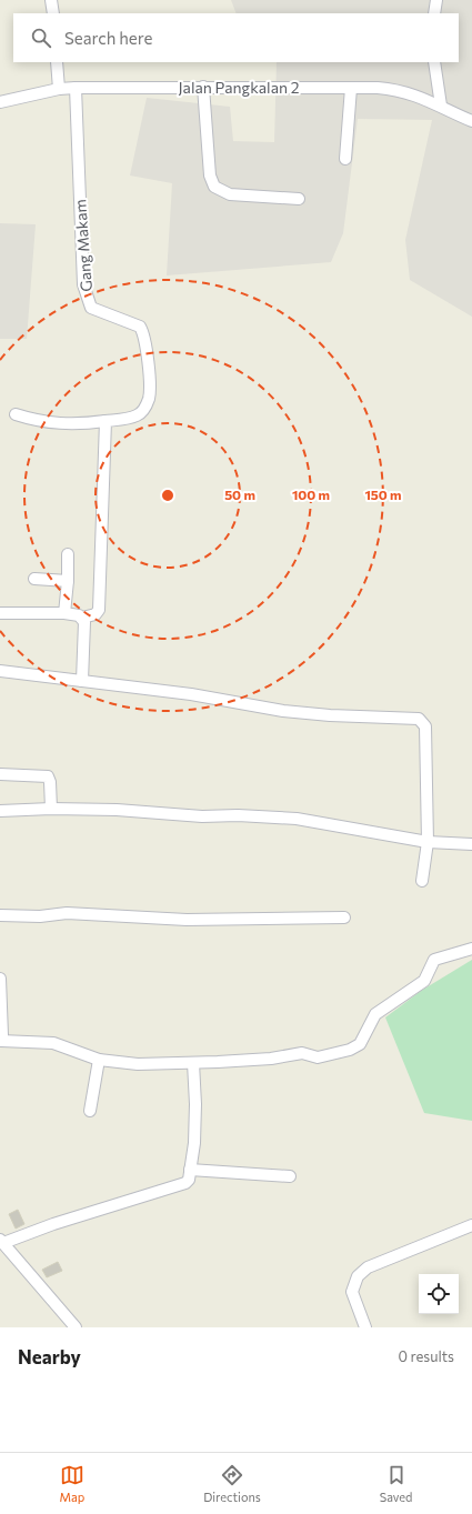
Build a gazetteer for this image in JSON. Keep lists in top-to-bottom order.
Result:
{
  "streets": {
    "street": ["Jalan Pangkalan 2", "Gang Makam"]
  },
  "crossings": [
    ["Jalan Pangkalan 2", "Gang Makam"]
  ],
  "page": {
    "search": "Search here",
    "heading": ["Nearby", "0 results"],
    "nav": ["Map", "Directions", "Saved"]
  },
  "rings": ["50 m", "100 m", "150 m"]
}
